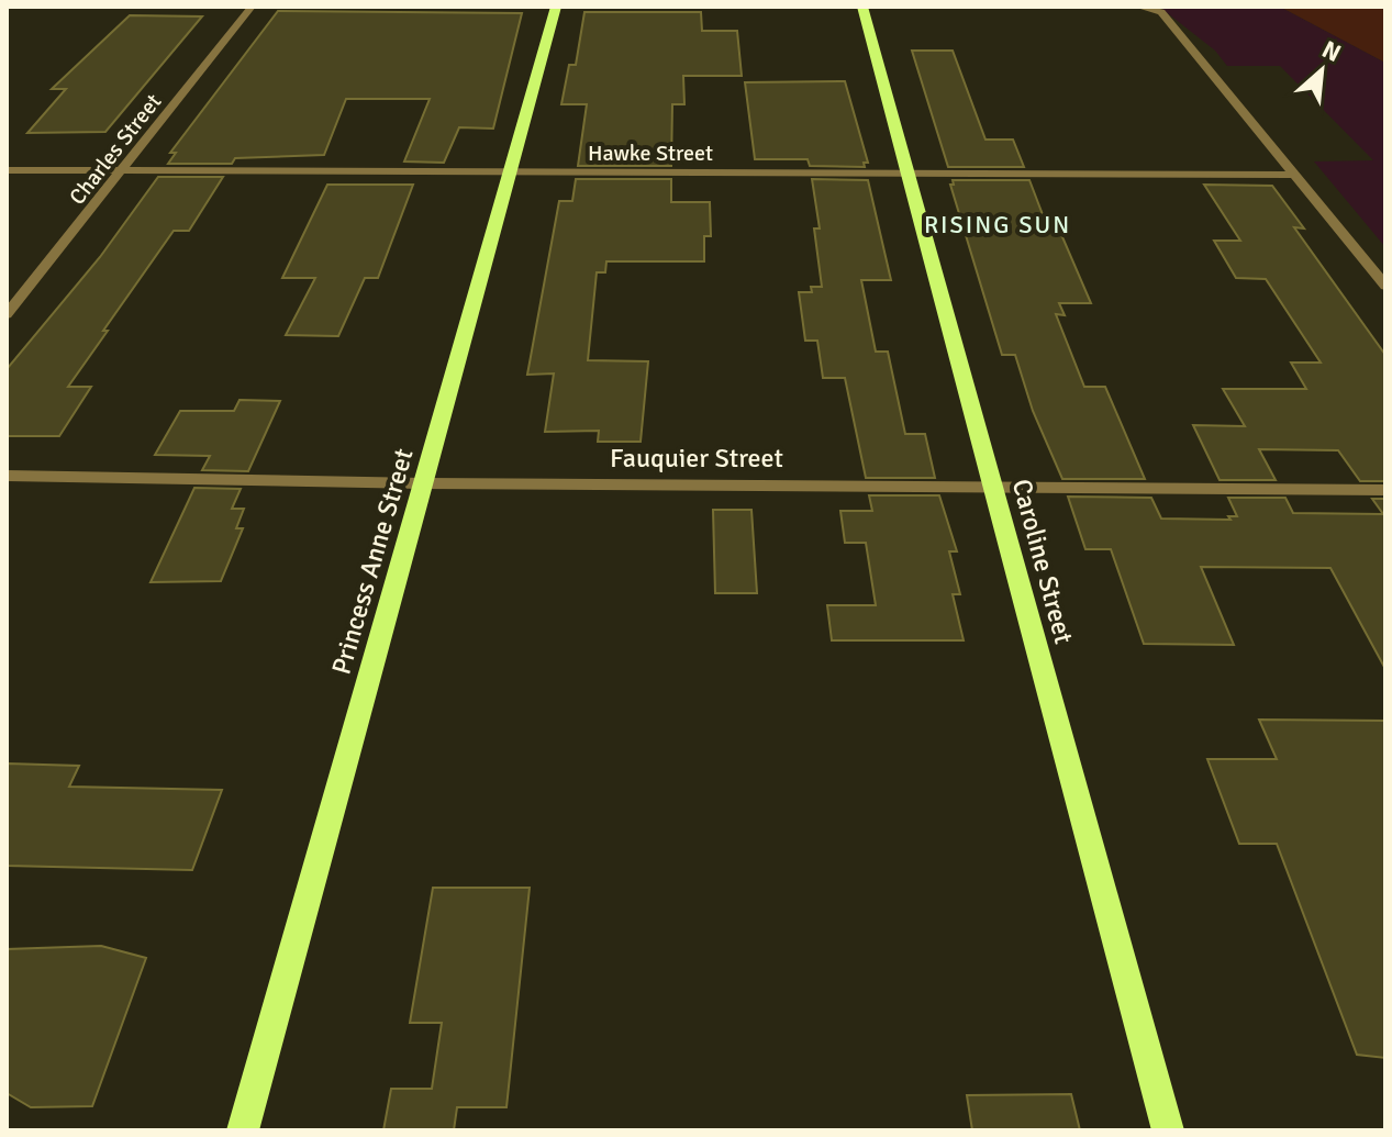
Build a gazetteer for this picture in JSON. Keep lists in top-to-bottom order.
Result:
{
  "streets": {
    "main road": ["Princess Anne Street", "Caroline Street"],
    "street": ["Charles Street", "Hawke Street", "Fauquier Street"]
  },
  "crossings": [
    ["Charles Street", "Hawke Street"],
    ["Hawke Street", "Princess Anne Street"],
    ["Hawke Street", "Caroline Street"],
    ["Fauquier Street", "Princess Anne Street"],
    ["Fauquier Street", "Caroline Street"]
  ],
  "districts": ["RISING SUN"],
  "north": "top right"
}
